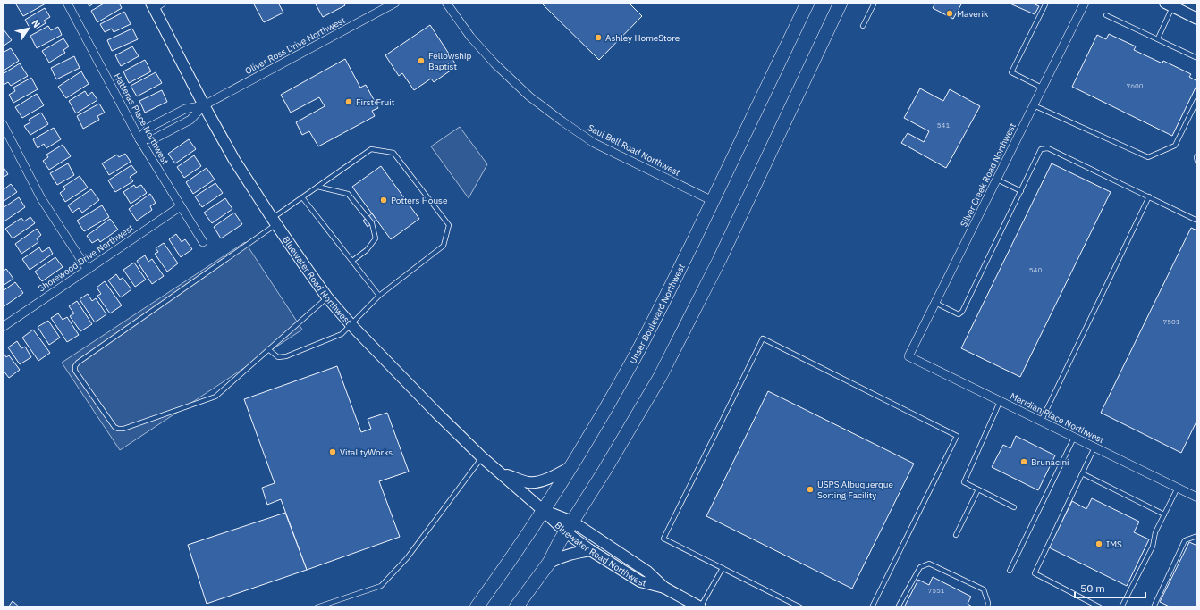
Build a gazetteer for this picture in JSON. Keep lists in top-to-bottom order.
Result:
{
  "streets": {
    "main road": ["Unser Boulevard Northwest"],
    "street": [
      "Oliver Ross Drive Northwest",
      "Hatteras Place Northwest",
      "Saul Bell Road Northwest",
      "Silver Creek Road Northwest",
      "Shorewood Drive Northwest",
      "Bluewater Road Northwest",
      "Meridian Place Northwest"
    ]
  },
  "crossings": [
    ["Oliver Ross Drive Northwest", "Bluewater Road Northwest"],
    ["Hatteras Place Northwest", "Shorewood Drive Northwest"],
    ["Saul Bell Road Northwest", "Unser Boulevard Northwest"],
    ["Silver Creek Road Northwest", "Meridian Place Northwest"],
    ["Bluewater Road Northwest", "Unser Boulevard Northwest"]
  ],
  "places": [
    "Maverik",
    "Ashley HomeStore",
    "Fellowship Baptist",
    "First Fruit",
    "Potters House",
    "VitalityWorks",
    "Brunacini",
    "USPS Albuquerque Sorting Facility",
    "IMS"
  ],
  "house_numbers": [
    "7600",
    "541",
    "540",
    "7501",
    "7551"
  ],
  "scale_bar": "50 m",
  "north": "top right"
}
